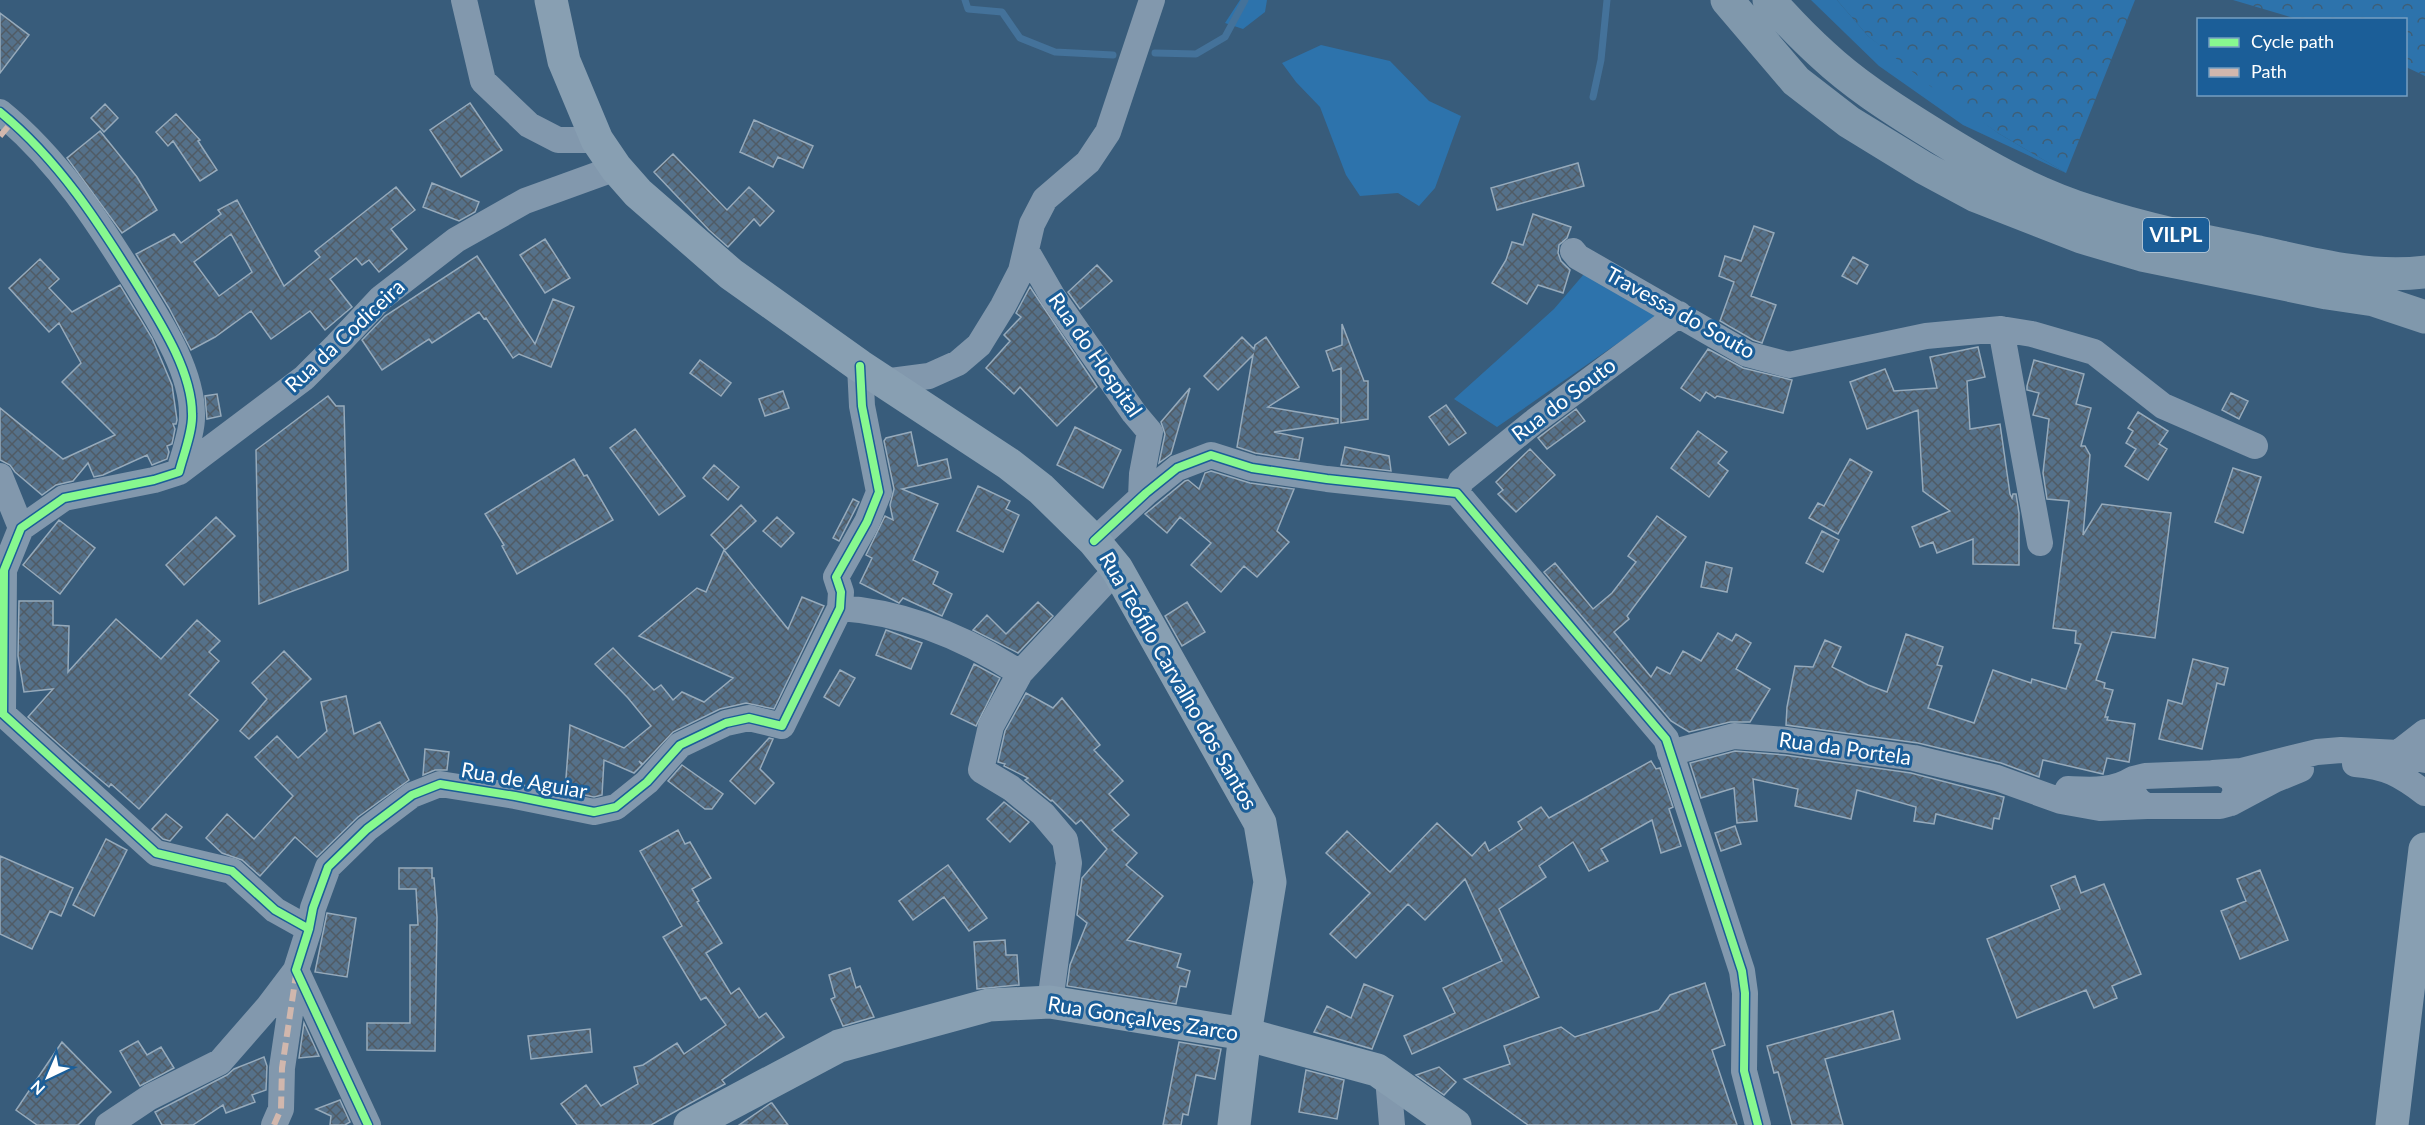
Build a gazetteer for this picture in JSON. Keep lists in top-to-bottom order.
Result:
{
  "streets": {
    "highway": ["VILPL"],
    "main road": ["Rua Teófilo Carvalho dos Santos", "Rua Gonçalves Zarco"],
    "street": [
      "Travessa do Souto",
      "Rua da Codiceira",
      "Rua do Hospital",
      "Rua do Souto",
      "Rua da Portela",
      "Rua de Aguiar"
    ]
  },
  "crossings": [
    ["Travessa do Souto", "Rua do Souto"],
    ["Rua da Codiceira", "Rua Teófilo Carvalho dos Santos"],
    ["Rua Teófilo Carvalho dos Santos", "Rua Gonçalves Zarco"]
  ],
  "legend": ["Cycle path", "Path"],
  "north": "bottom left"
}
